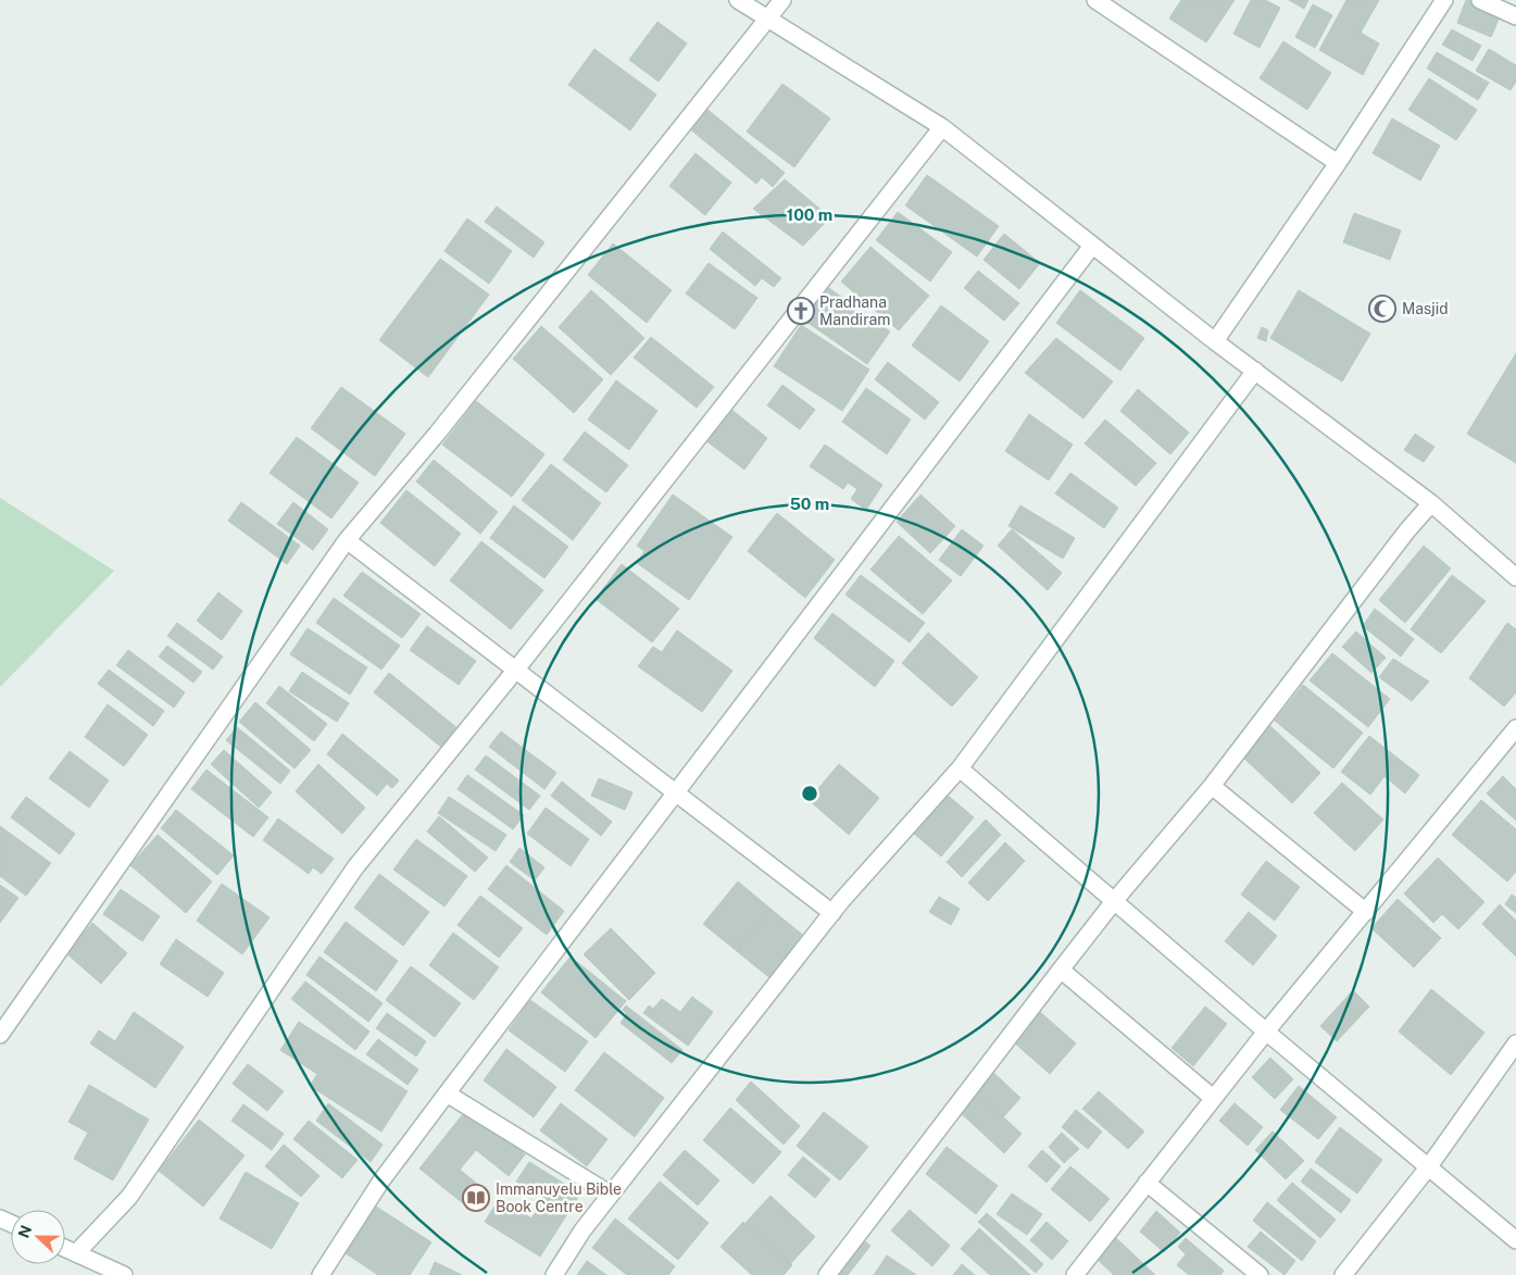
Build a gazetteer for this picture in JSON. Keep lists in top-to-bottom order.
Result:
{
  "places": {
    "mosque": ["Masjid"],
    "church": ["Pradhana Mandiram"],
    "library": ["Immanuyelu Bible Book Centre"]
  },
  "north": "left",
  "rings": ["100 m", "50 m"]
}
